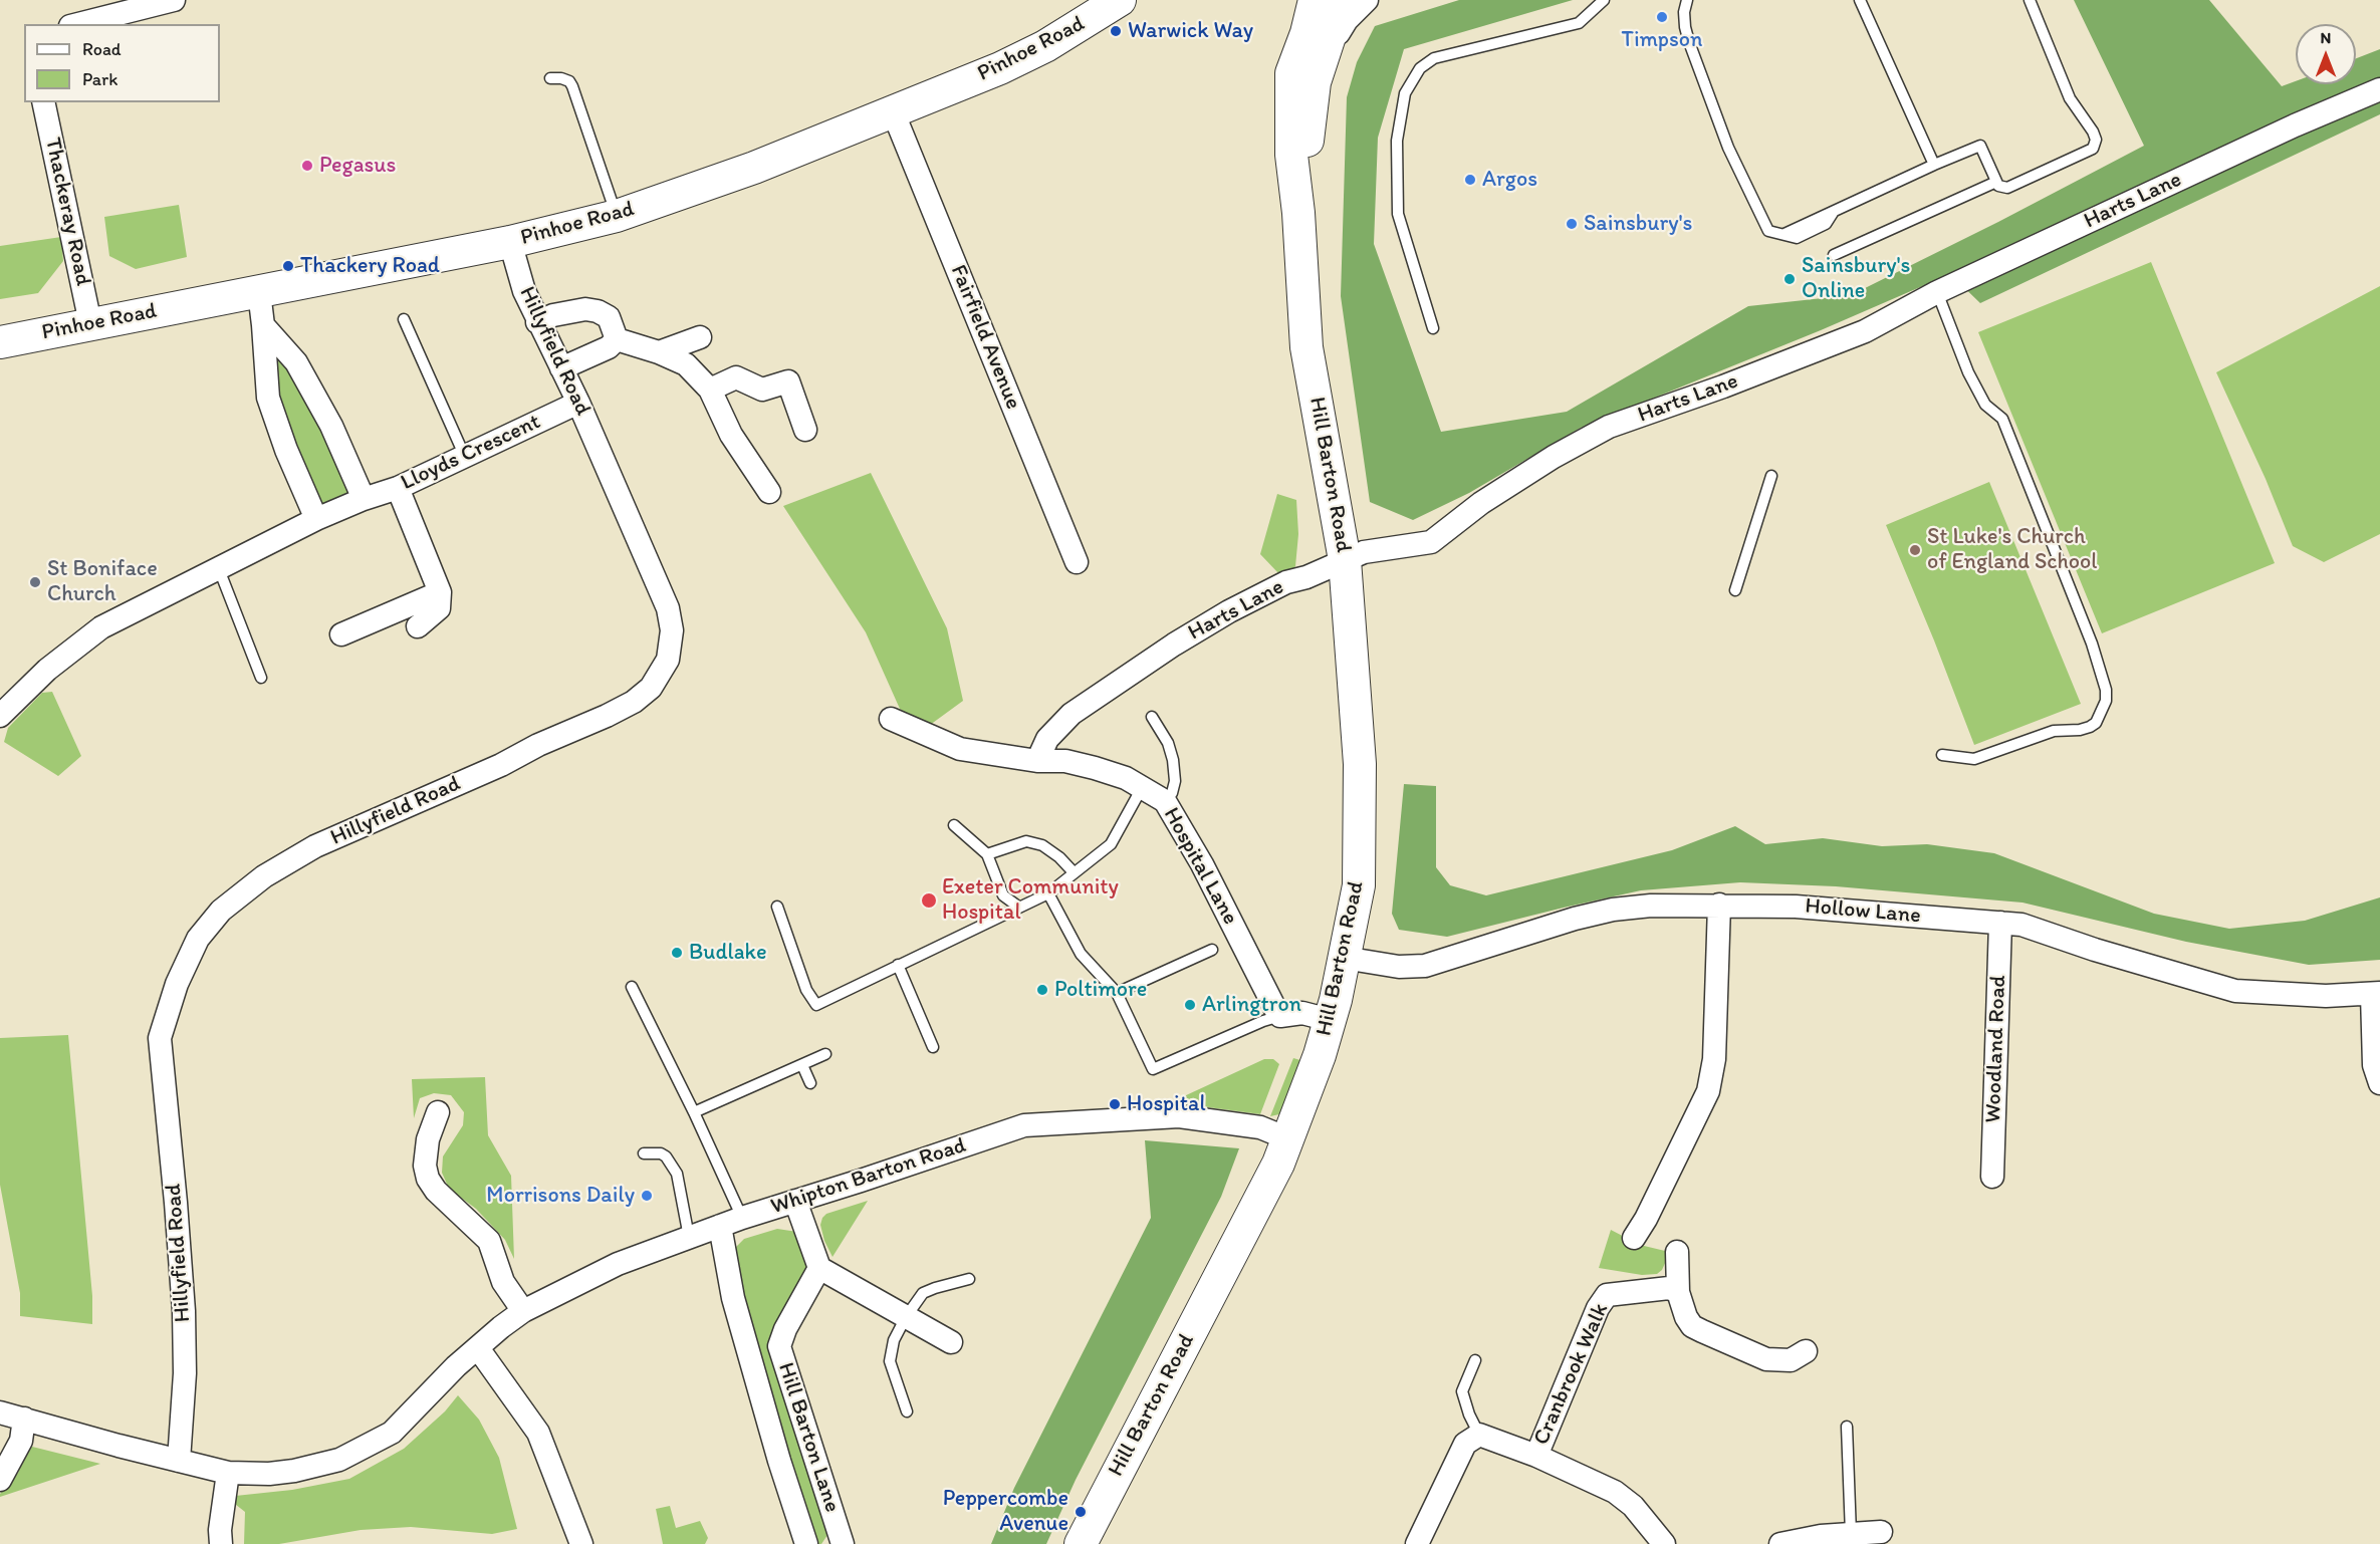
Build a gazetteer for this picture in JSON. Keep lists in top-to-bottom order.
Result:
{
  "streets": {
    "main road": ["Pinhoe Road", "Hill Barton Road"],
    "street": [
      "Harts Lane",
      "Thackeray Road",
      "Fairfield Avenue",
      "Hillyfield Road",
      "Lloyds Crescent",
      "Hospital Lane",
      "Hollow Lane",
      "Woodland Road",
      "Whipton Barton Road",
      "Cranbrook Walk",
      "Hill Barton Lane"
    ]
  },
  "crossings": [
    ["Pinhoe Road", "Thackeray Road"],
    ["Pinhoe Road", "Fairfield Avenue"],
    ["Pinhoe Road", "Hillyfield Road"],
    ["Harts Lane", "Hill Barton Road"],
    ["Harts Lane", "Hospital Lane"],
    ["Hillyfield Road", "Lloyds Crescent"],
    ["Hillyfield Road", "Whipton Barton Road"],
    ["Hill Barton Road", "Hollow Lane"],
    ["Hill Barton Road", "Whipton Barton Road"],
    ["Hollow Lane", "Woodland Road"],
    ["Whipton Barton Road", "Hill Barton Lane"]
  ],
  "places": [
    "Timpson",
    "Warwick Way",
    "Pegasus",
    "Argos",
    "Sainsbury's",
    "Thackery Road",
    "Sainsbury's Online",
    "St Luke's Church of England School",
    "St Boniface Church",
    "Exeter Community Hospital",
    "Budlake",
    "Poltimore",
    "Arlingtron",
    "Hospital",
    "Morrisons Daily",
    "Peppercombe Avenue"
  ],
  "legend": ["Road", "Park"],
  "north": "top"
}
